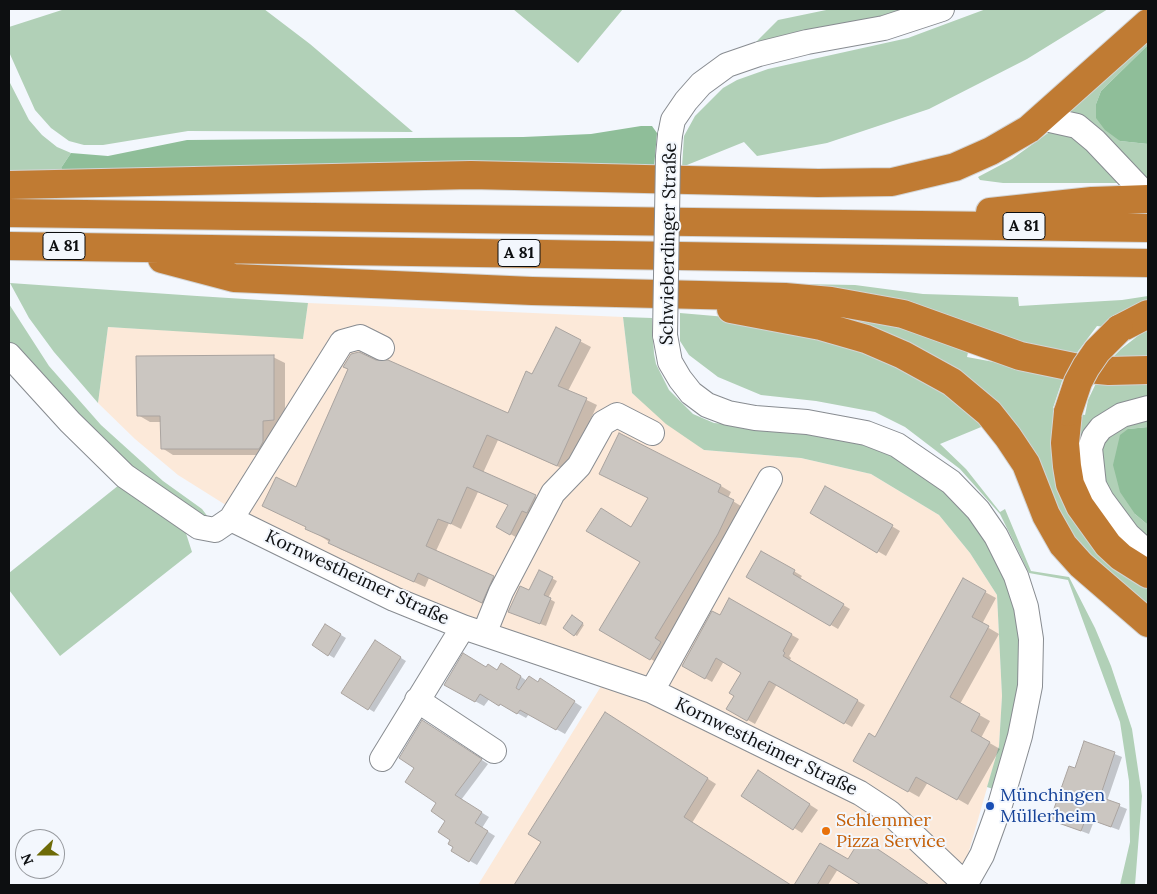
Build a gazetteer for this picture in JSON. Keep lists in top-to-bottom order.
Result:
{
  "streets": {
    "highway": ["A 81"],
    "street": ["Schwieberdinger Straße", "Kornwestheimer Straße"]
  },
  "crossings": [
    ["Schwieberdinger Straße", "Kornwestheimer Straße"]
  ],
  "places": ["Münchingen Müllerheim", "Schlemmer Pizza Service"],
  "north": "left"
}
